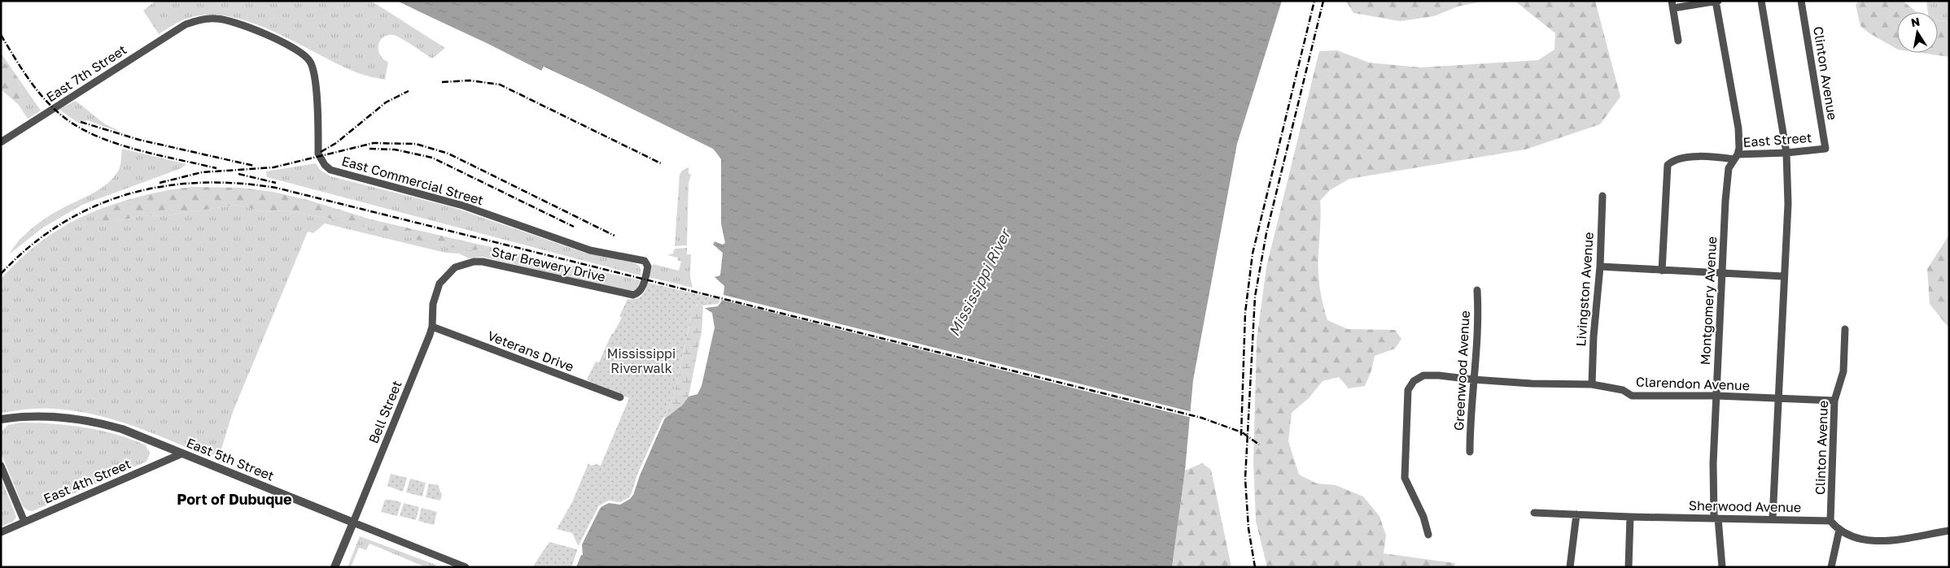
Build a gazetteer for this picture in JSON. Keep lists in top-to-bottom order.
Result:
{
  "streets": {
    "street": [
      "East 7th Street",
      "Clinton Avenue",
      "East Street",
      "East Commercial Street",
      "Star Brewery Drive",
      "Livingston Avenue",
      "Montgomery Avenue",
      "Veterans Drive",
      "Greenwood Avenue",
      "Clarendon Avenue",
      "Bell Street",
      "East 5th Street",
      "East 4th Street",
      "Sherwood Avenue"
    ]
  },
  "crossings": [
    ["East 7th Street", "East Commercial Street"],
    ["Clinton Avenue", "East Street"],
    ["Clinton Avenue", "Clarendon Avenue"],
    ["Clinton Avenue", "Sherwood Avenue"],
    ["East Street", "Montgomery Avenue"],
    ["East Commercial Street", "Star Brewery Drive"],
    ["Star Brewery Drive", "Bell Street"],
    ["Livingston Avenue", "Clarendon Avenue"],
    ["Montgomery Avenue", "Clarendon Avenue"],
    ["Montgomery Avenue", "Sherwood Avenue"],
    ["Veterans Drive", "Bell Street"],
    ["Greenwood Avenue", "Clarendon Avenue"],
    ["Bell Street", "East 5th Street"],
    ["East 5th Street", "East 4th Street"]
  ],
  "districts": ["Port of Dubuque"],
  "water": ["Mississippi River"],
  "parks": ["Mississippi Riverwalk"],
  "north": "top"
}
